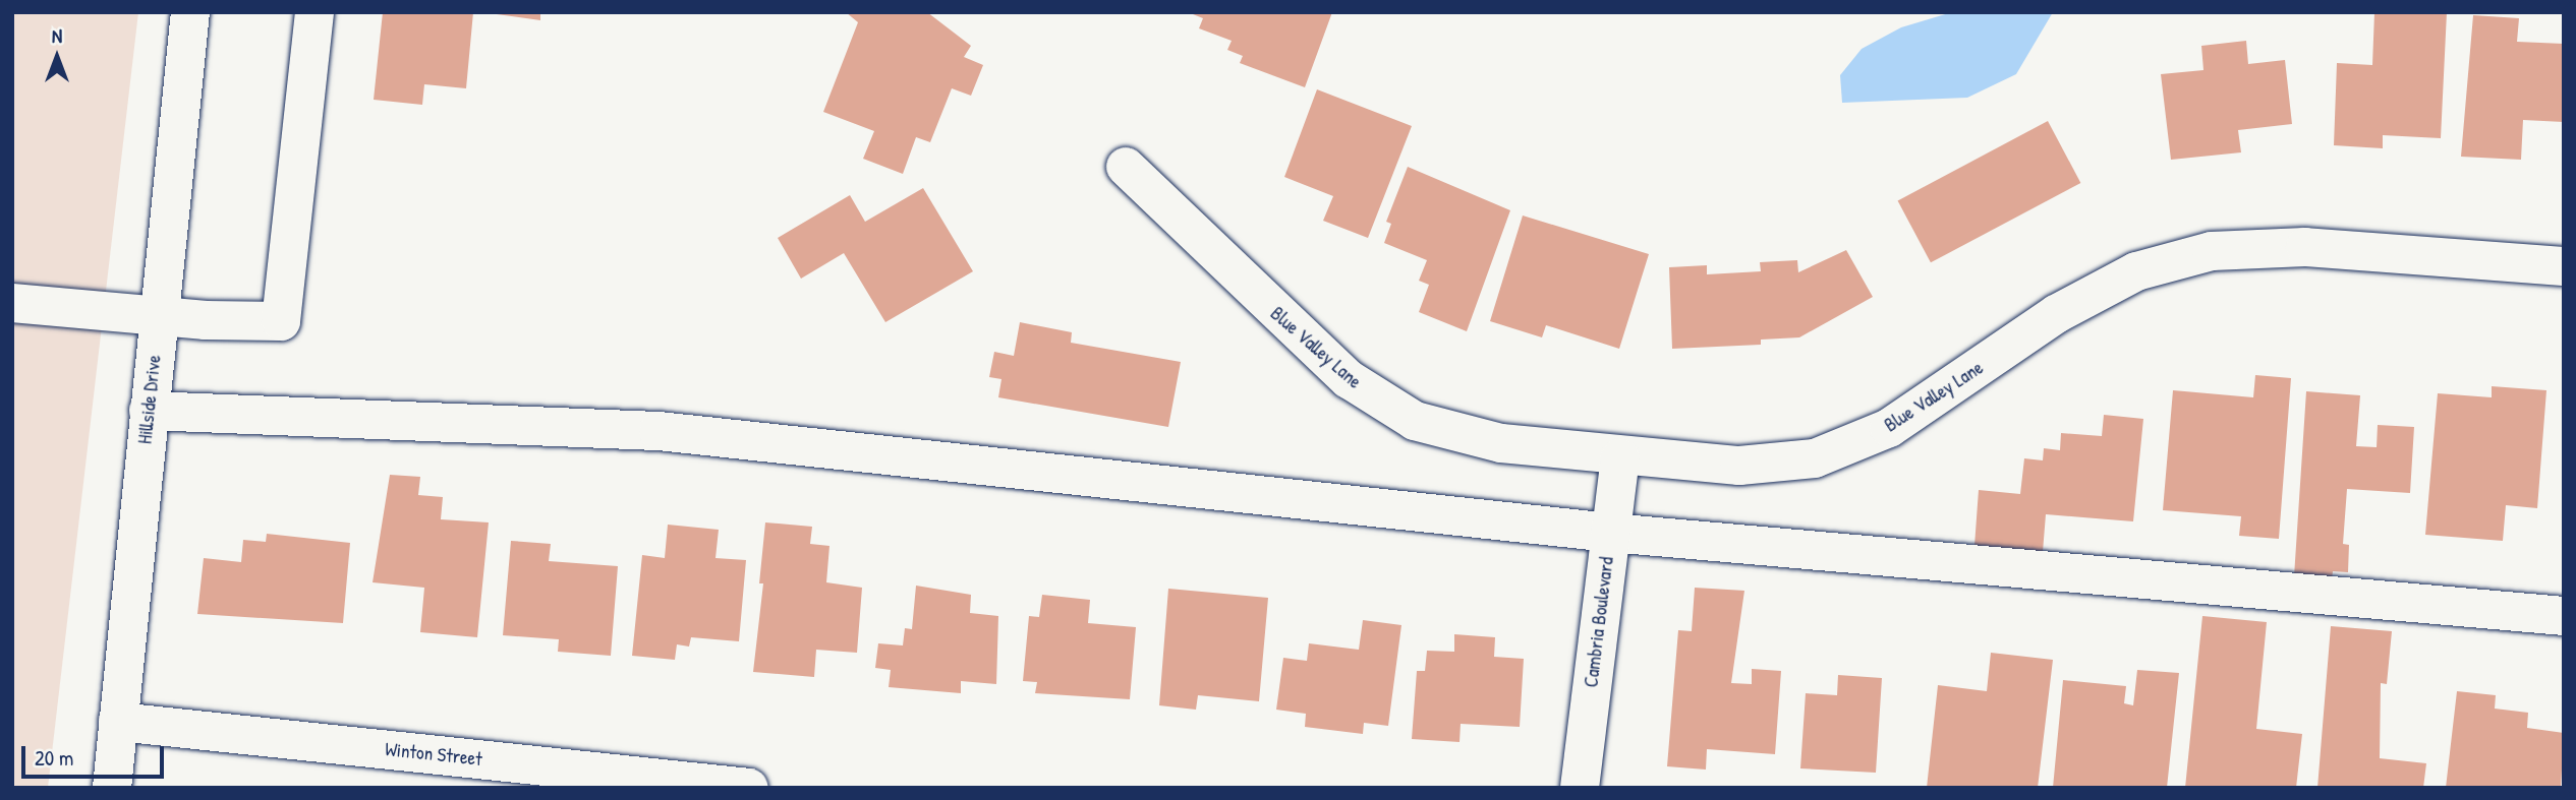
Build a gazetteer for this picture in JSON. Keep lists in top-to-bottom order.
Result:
{
  "streets": {
    "street": [
      "Blue Valley Lane",
      "Hillside Drive",
      "Cambria Boulevard",
      "Winton Street"
    ]
  },
  "crossings": [
    ["Blue Valley Lane", "Cambria Boulevard"],
    ["Hillside Drive", "Winton Street"]
  ],
  "scale_bar": "20 m",
  "north": "top"
}
